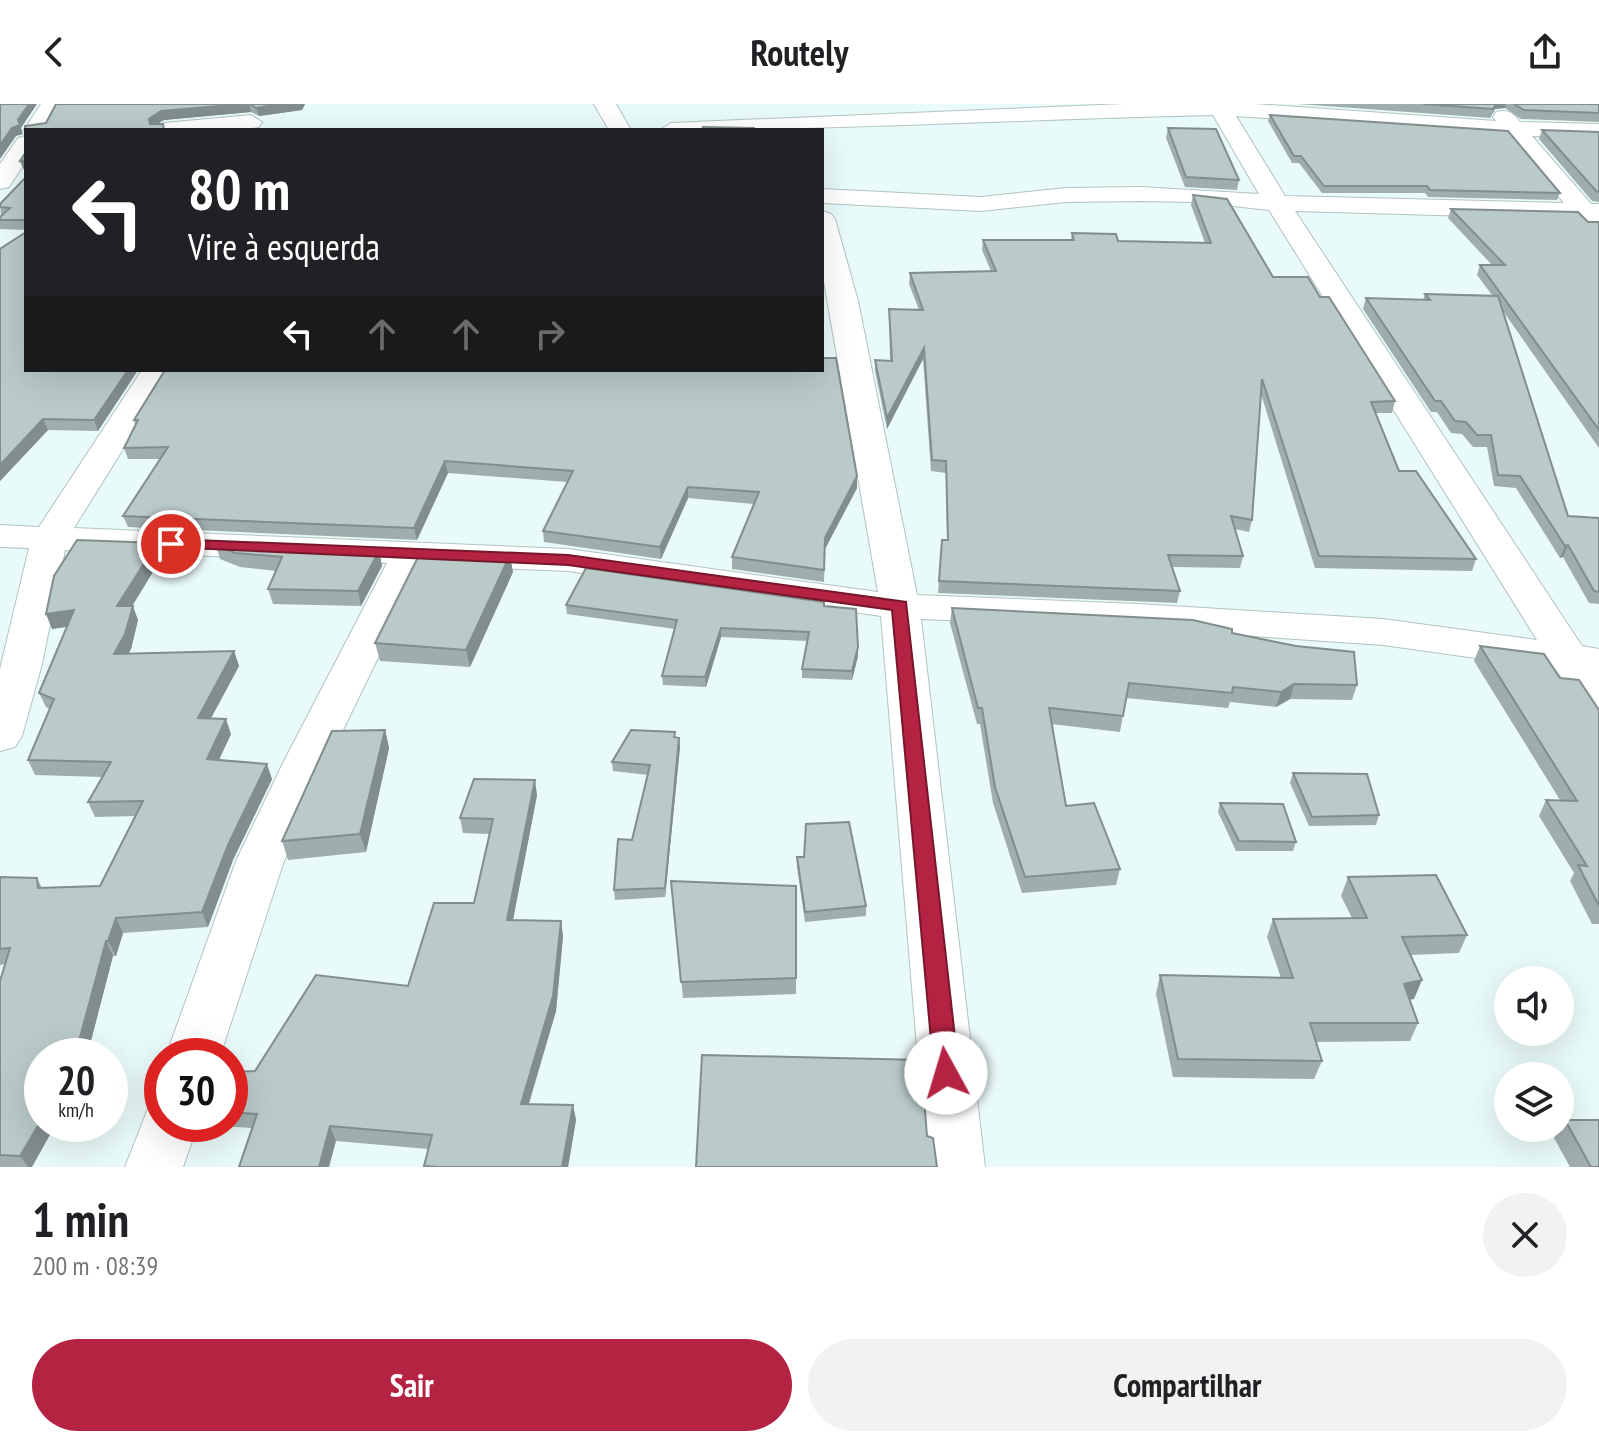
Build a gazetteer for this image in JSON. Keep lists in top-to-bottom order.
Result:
{
  "page": {
    "header": "Routely",
    "turn": ["80 m", "Vire à esquerda"],
    "speed": "20 km/h",
    "limit": "30",
    "heading": ["1 min", "200 m · 08:39"],
    "buttons": ["Sair", "Compartilhar"]
  }
}
